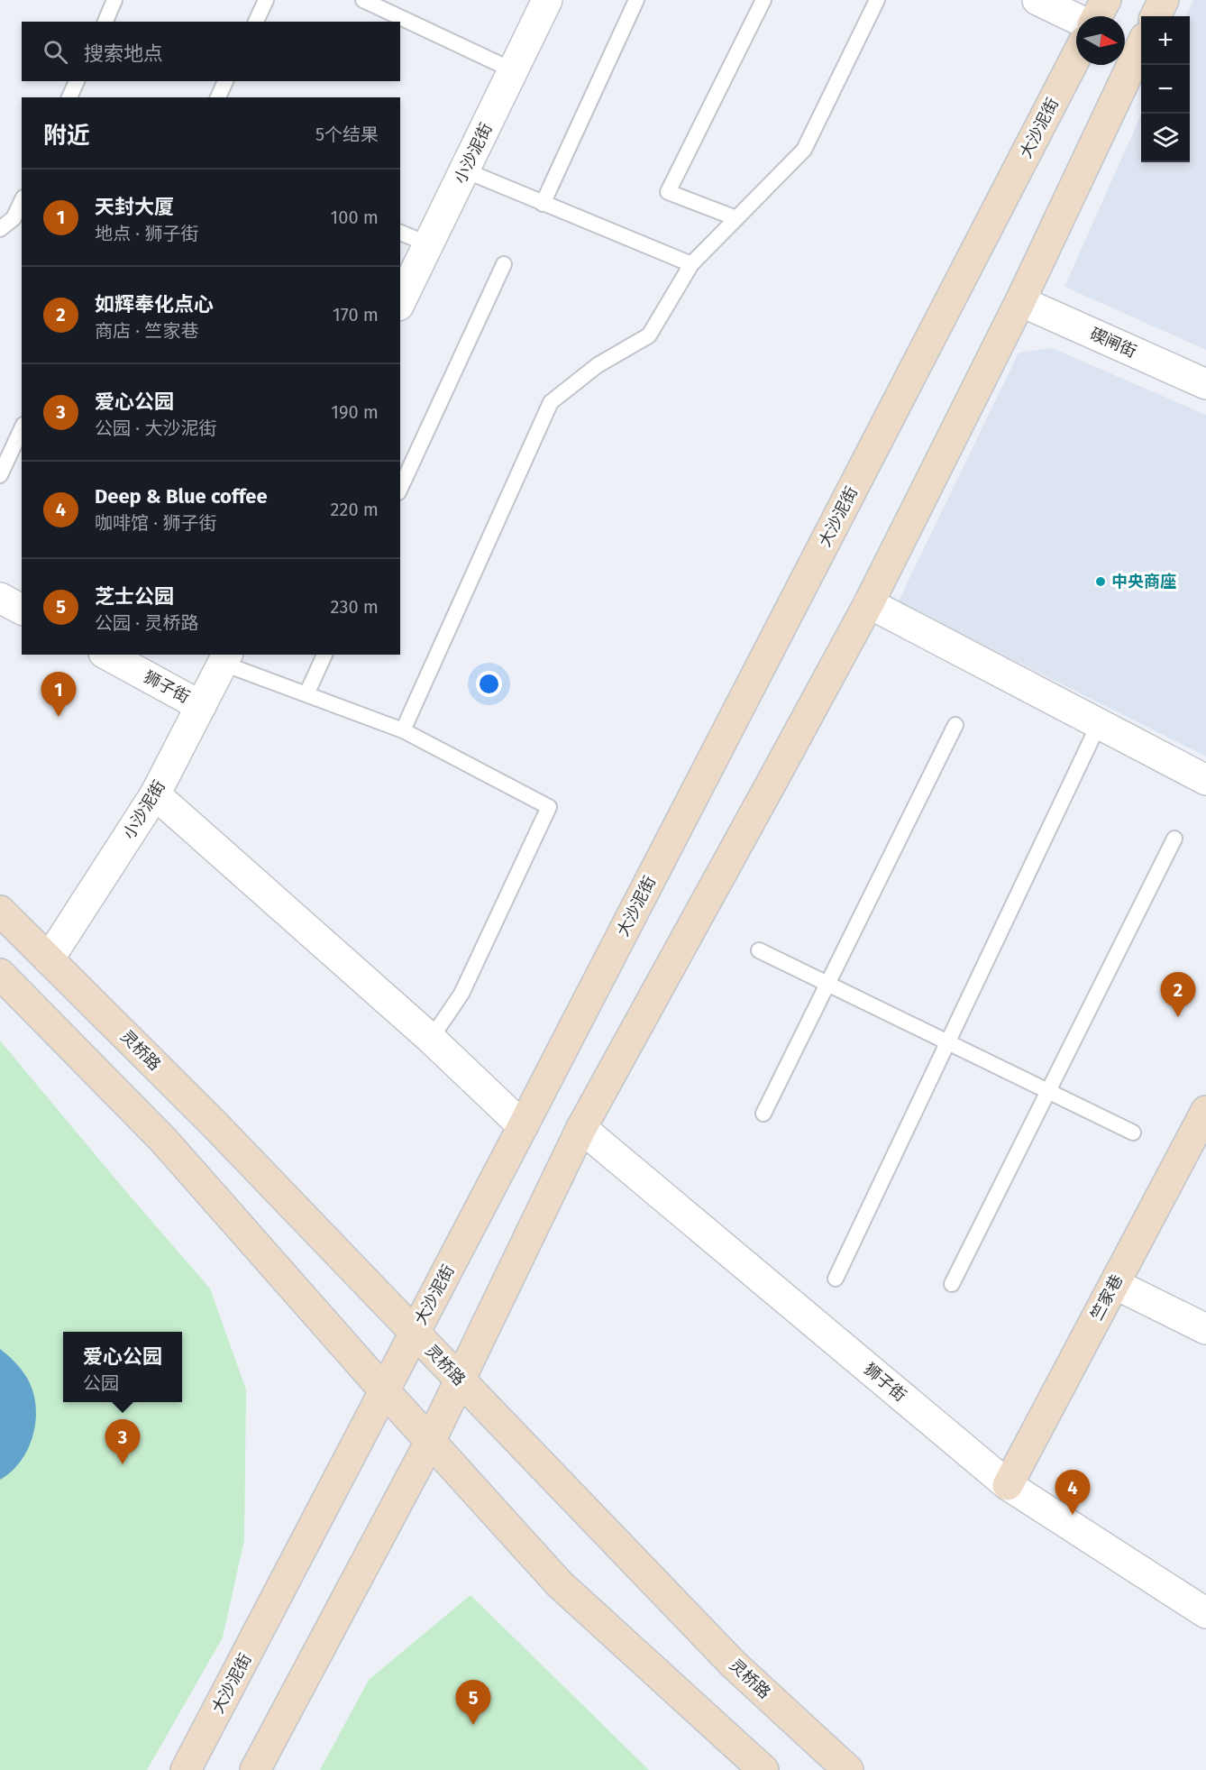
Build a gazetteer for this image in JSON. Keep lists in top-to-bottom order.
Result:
{
  "streets": {
    "main road": ["大沙泥街", "灵桥路", "竺家巷"],
    "street": ["小沙泥街", "碶闸街", "狮子街"]
  },
  "crossings": [
    ["大沙泥街", "灵桥路"],
    ["小沙泥街", "狮子街"],
    ["小沙泥街", "灵桥路"],
    ["狮子街", "竺家巷"]
  ],
  "places": ["中央商座"],
  "north": "right",
  "page": {
    "map_buttons": ["+", "−"],
    "search": "搜索地点",
    "heading": ["附近", "5个结果"],
    "list": [
      {
        "mark": "1",
        "name": "天封大厦",
        "note": "地点 · 狮子街",
        "value": "100 m"
      },
      {
        "mark": "2",
        "name": "如辉奉化点心",
        "note": "商店 · 竺家巷",
        "value": "170 m"
      },
      {
        "mark": "3",
        "name": "爱心公园",
        "note": "公园 · 大沙泥街",
        "value": "190 m"
      },
      {
        "mark": "4",
        "name": "Deep & Blue coffee",
        "note": "咖啡馆 · 狮子街",
        "value": "220 m"
      },
      {
        "mark": "5",
        "name": "芝士公园",
        "note": "公园 · 灵桥路",
        "value": "230 m"
      }
    ],
    "pins": [
      "1",
      "2",
      "3",
      "4",
      "5"
    ],
    "popup": ["爱心公园", "公园"]
  }
}
